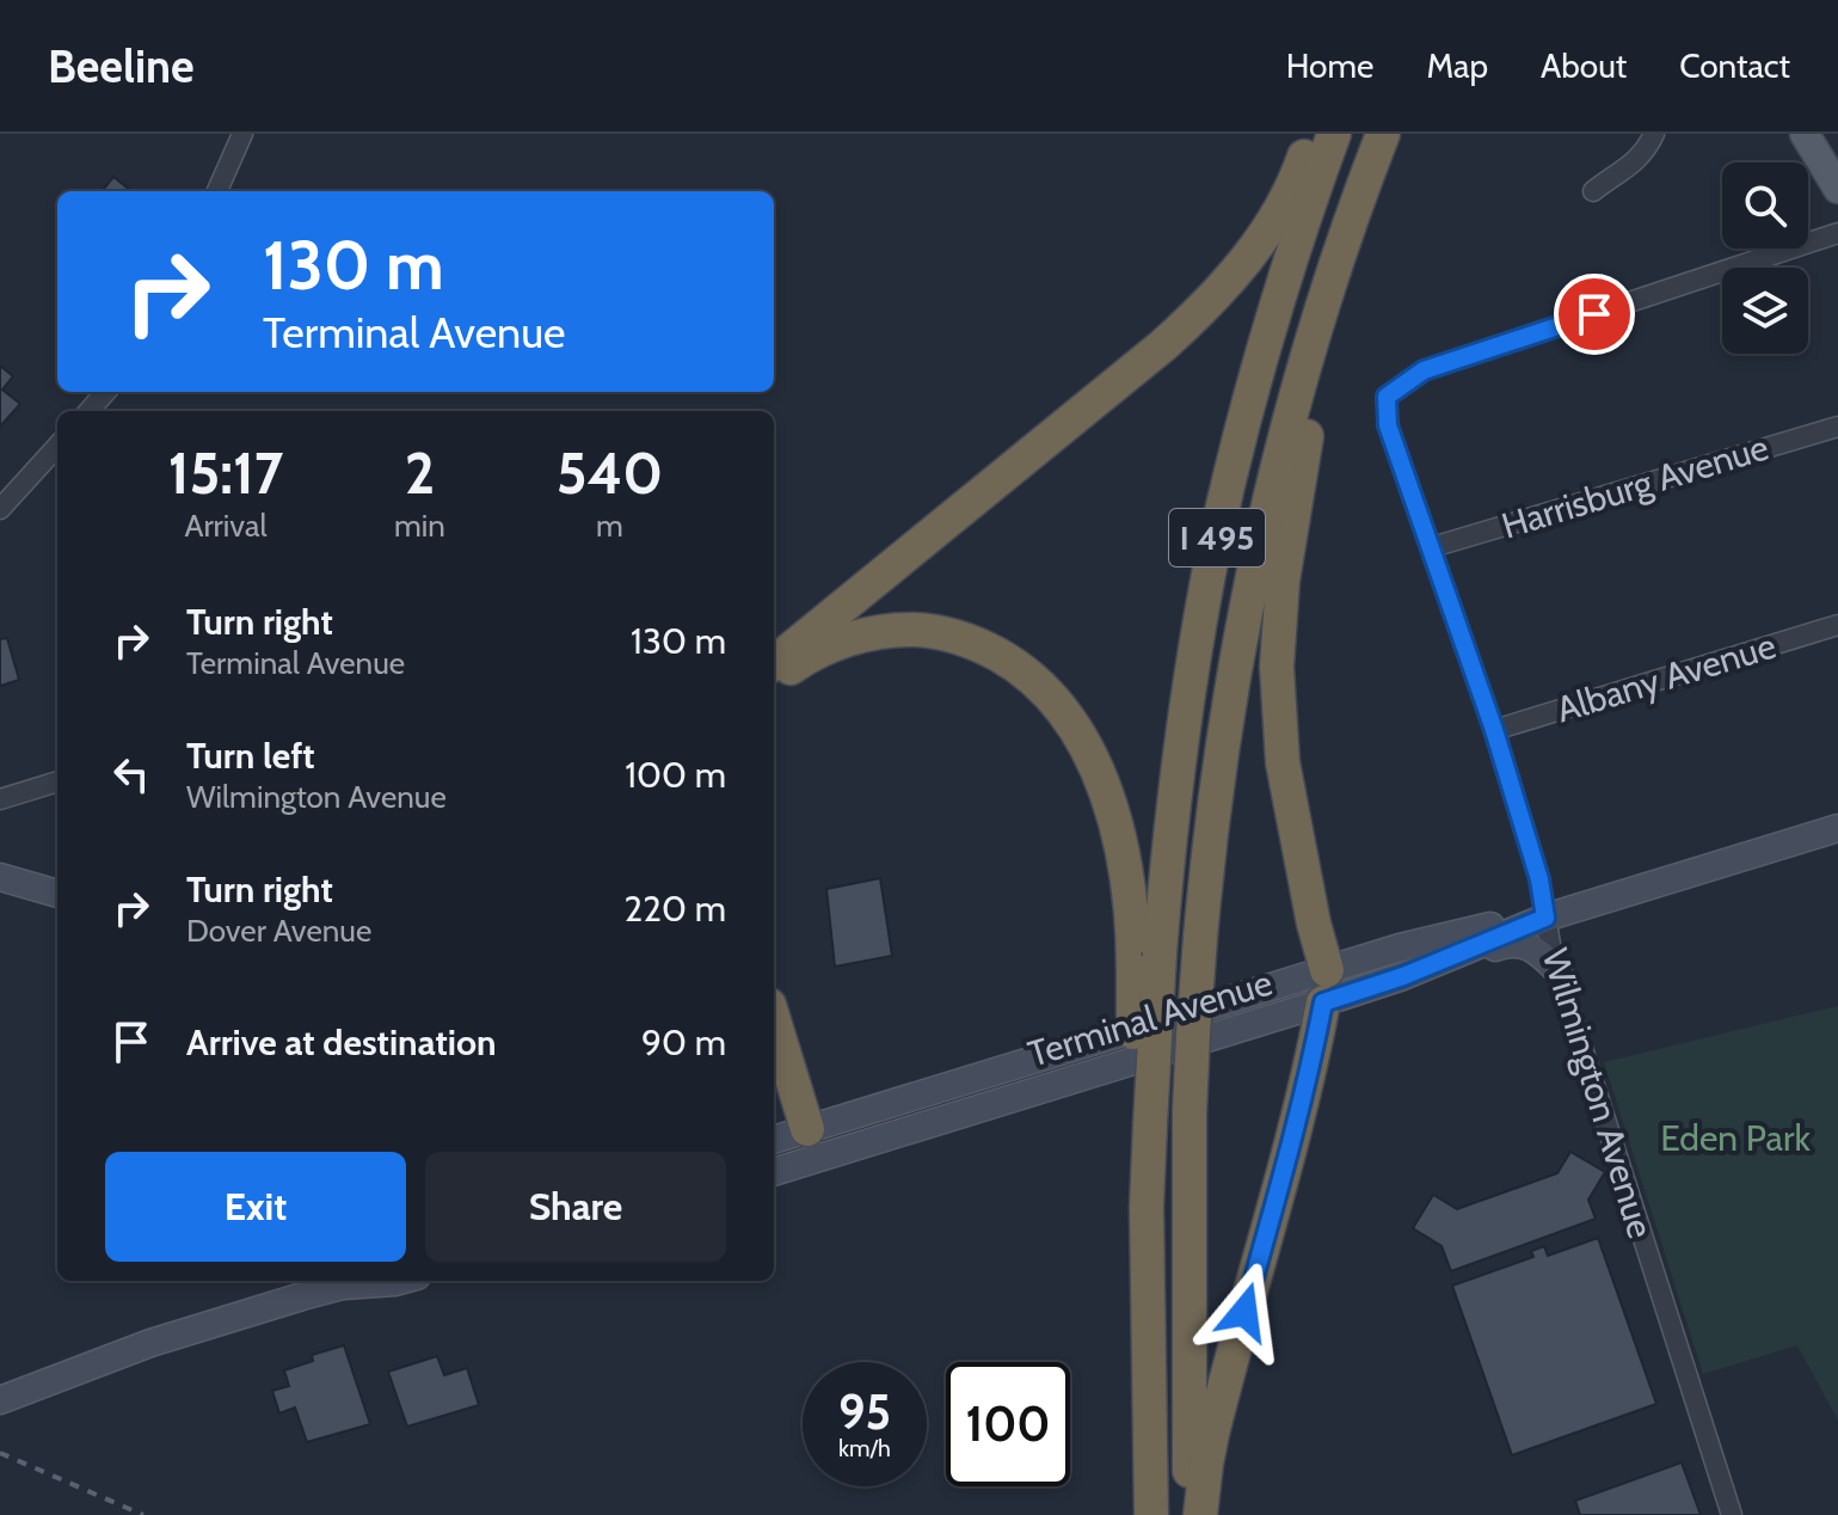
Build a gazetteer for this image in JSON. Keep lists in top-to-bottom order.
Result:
{
  "streets": {
    "highway": ["I 495"],
    "main road": ["Terminal Avenue"],
    "street": ["Harrisburg Avenue", "Albany Avenue", "Wilmington Avenue"]
  },
  "crossings": [
    ["Harrisburg Avenue", "Wilmington Avenue"],
    ["Albany Avenue", "Wilmington Avenue"],
    ["Terminal Avenue", "Wilmington Avenue"]
  ],
  "parks": ["Eden Park"],
  "page": {
    "header": "Beeline",
    "nav": [
      "Home",
      "Map",
      "About",
      "Contact"
    ],
    "turn": ["130 m", "Terminal Avenue"],
    "eta": [
      "15:17",
      "Arrival",
      "2",
      "min",
      "540",
      "m"
    ],
    "list": [
      {
        "name": "Turn right",
        "note": "Terminal Avenue",
        "value": "130 m"
      },
      {
        "name": "Turn left",
        "note": "Wilmington Avenue",
        "value": "100 m"
      },
      {
        "name": "Turn right",
        "note": "Dover Avenue",
        "value": "220 m"
      },
      {
        "name": "Arrive at destination",
        "value": "90 m"
      }
    ],
    "buttons": ["Exit", "Share"],
    "speed": "95 km/h",
    "limit": "100"
  }
}
